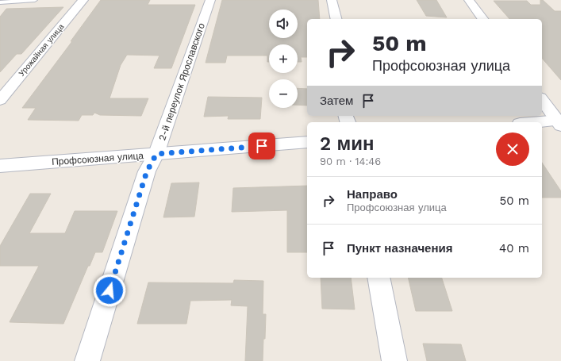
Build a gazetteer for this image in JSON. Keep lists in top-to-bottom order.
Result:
{
  "streets": {
    "street": ["Урожайная улица", "2-й переулок Ярославского", "Профсоюзная улица"]
  },
  "crossings": [
    ["2-й переулок Ярославского", "Профсоюзная улица"]
  ],
  "page": {
    "map_buttons": ["+", "−"],
    "turn": ["50 m", "Профсоюзная улица"],
    "then": "Затем",
    "heading": ["2 мин", "90 m · 14:46"],
    "list": [
      {
        "name": "Направо",
        "note": "Профсоюзная улица",
        "value": "50 m"
      },
      {
        "name": "Пункт назначения",
        "value": "40 m"
      }
    ]
  }
}
